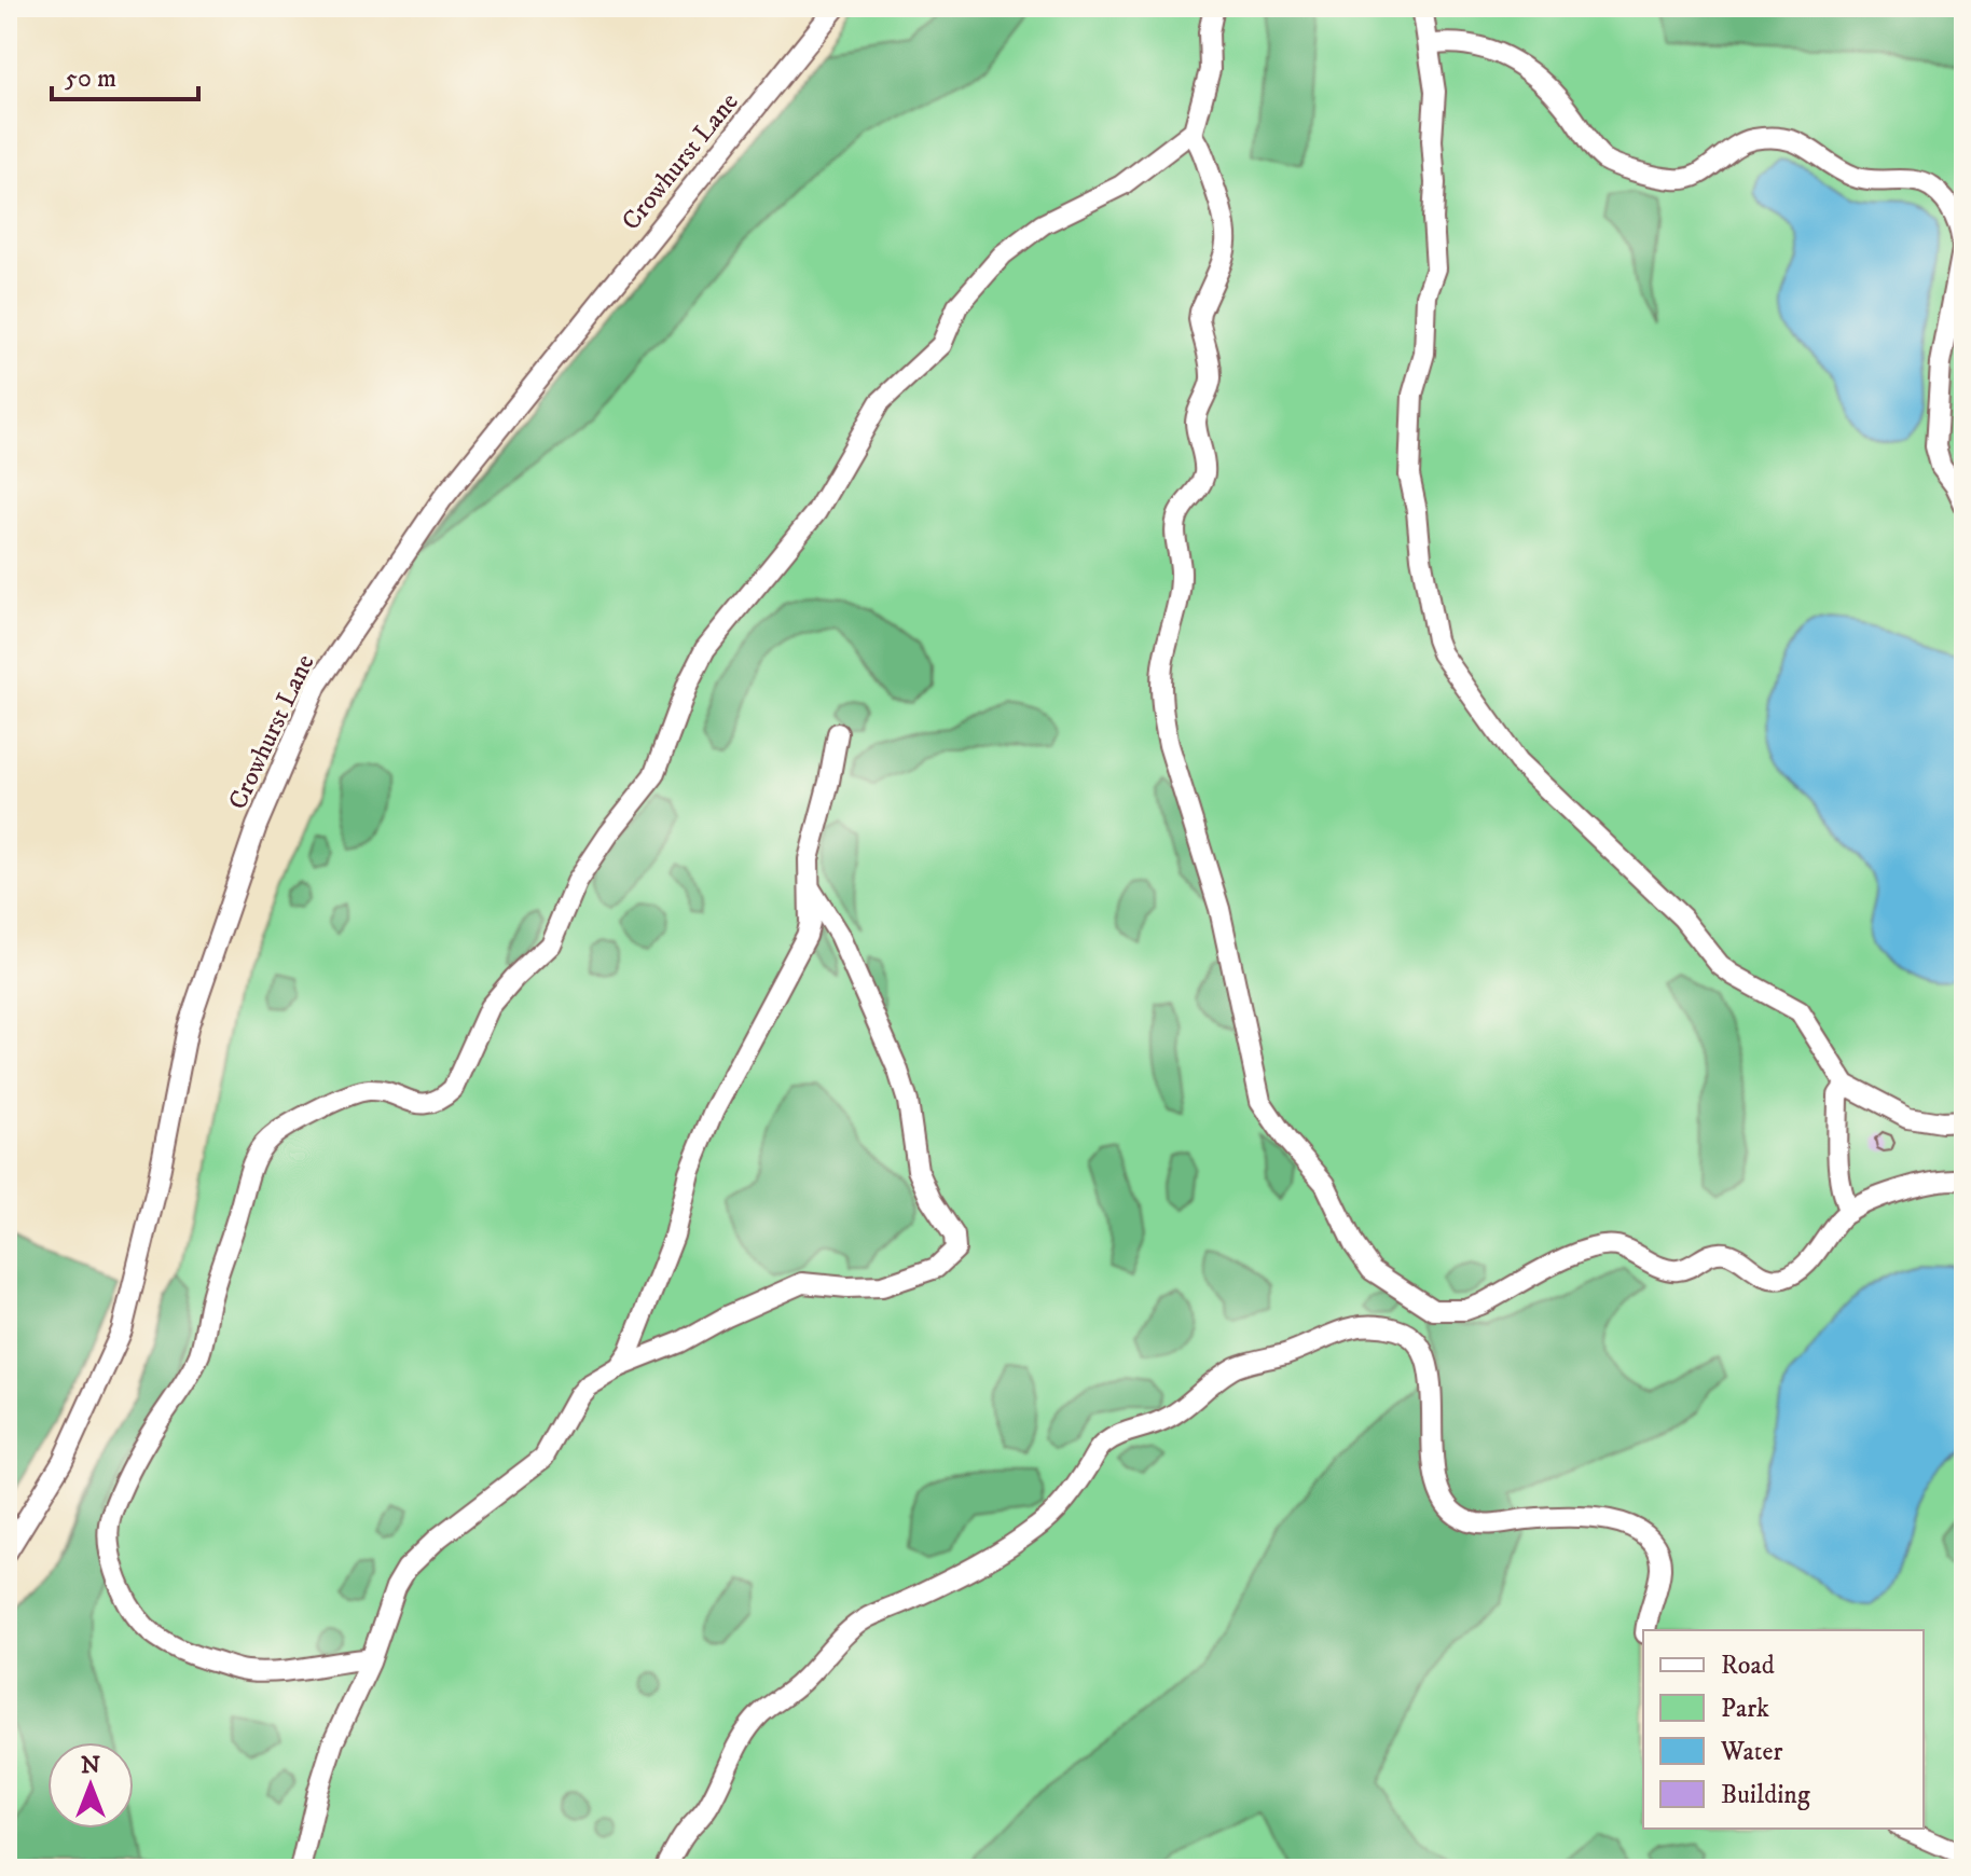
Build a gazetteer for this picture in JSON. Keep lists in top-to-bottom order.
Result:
{
  "streets": {
    "street": ["Crowhurst Lane"]
  },
  "legend": [
    "Road",
    "Park",
    "Water",
    "Building"
  ],
  "scale_bar": "50 m",
  "north": "top"
}
